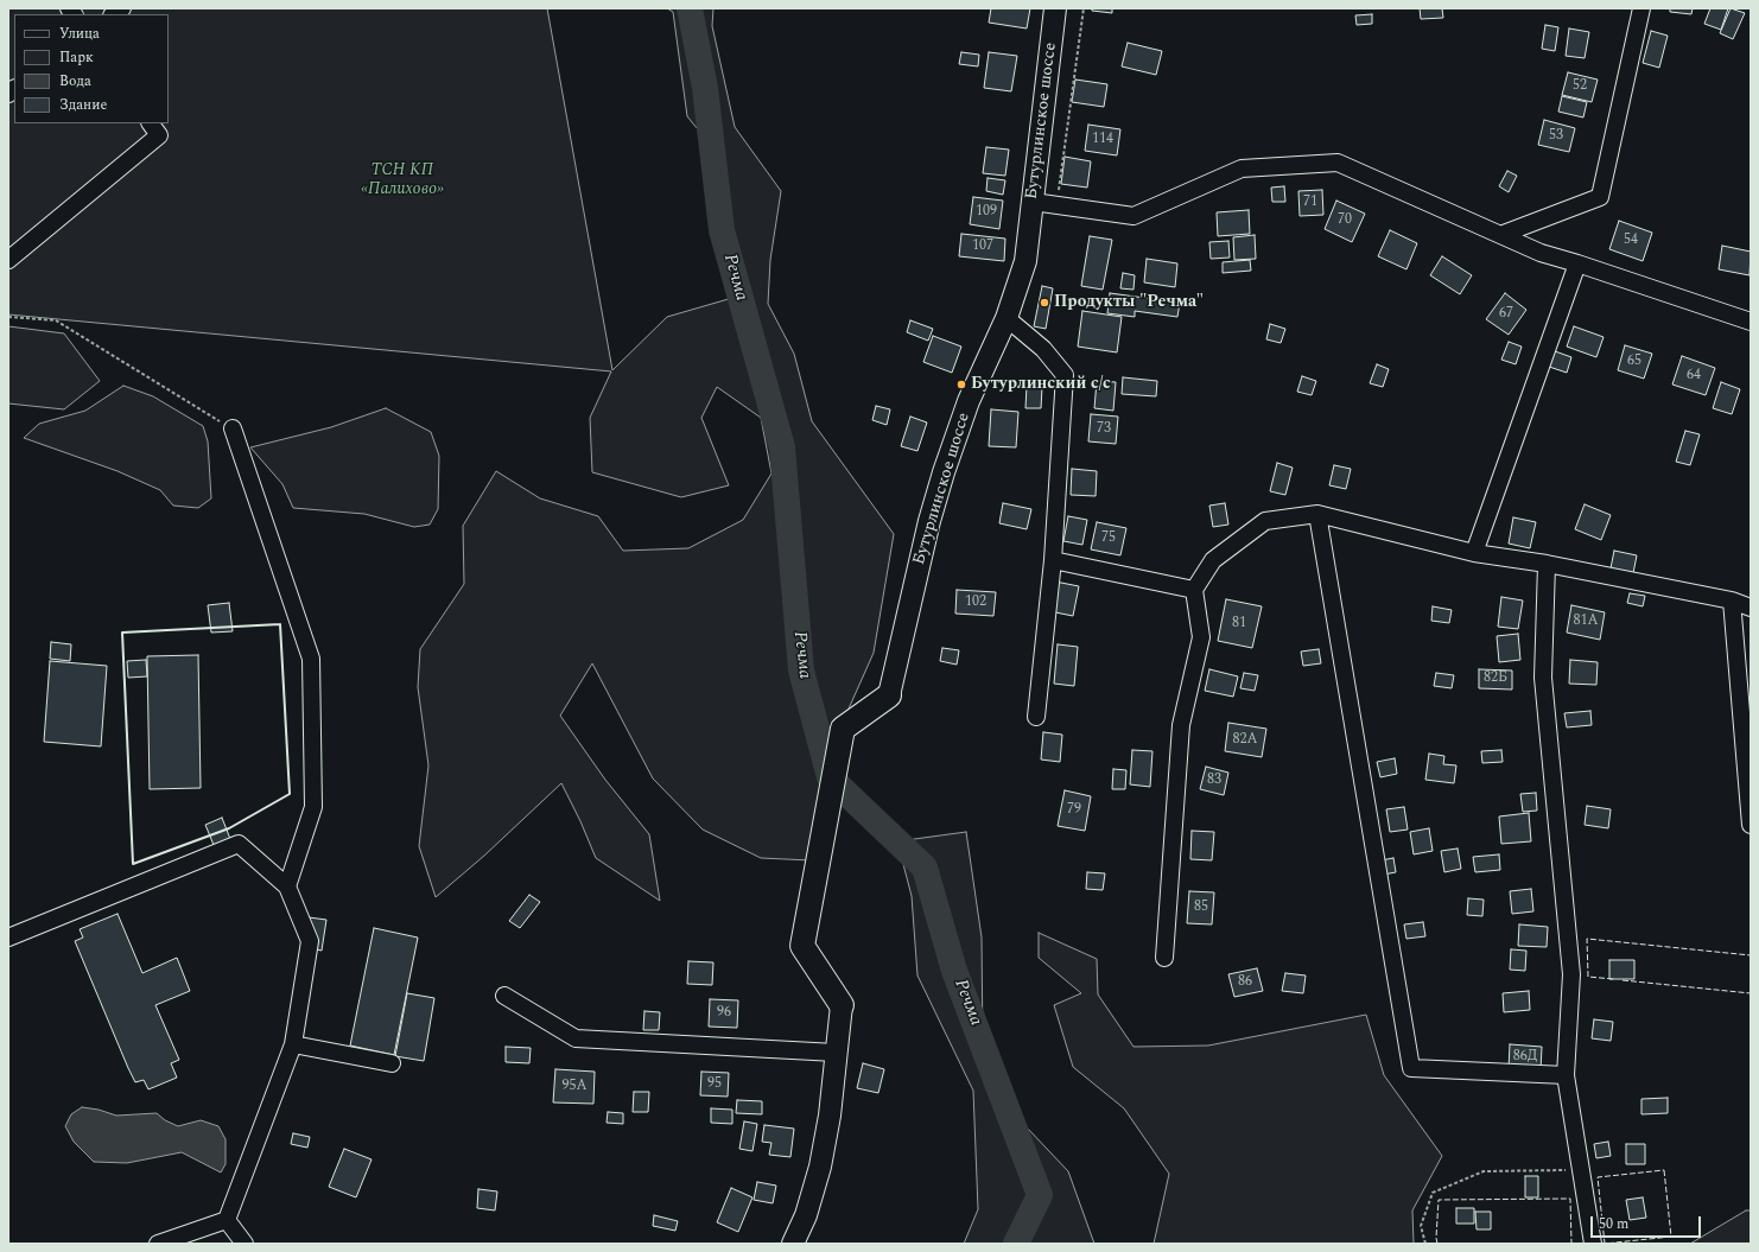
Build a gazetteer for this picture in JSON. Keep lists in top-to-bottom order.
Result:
{
  "streets": {
    "main road": ["Бутурлинское шоссе"]
  },
  "water": ["Речма"],
  "parks": ["ТСН КП «Палихово»"],
  "places": ["Продукты \"Речма\"", "Бутурлинский с/с"],
  "house_numbers": [
    "52",
    "53",
    "114",
    "71",
    "109",
    "70",
    "54",
    "107",
    "67",
    "65",
    "64",
    "73",
    "75",
    "102",
    "81А",
    "81",
    "82Б",
    "82А",
    "83",
    "79",
    "85",
    "86",
    "96",
    "86Д",
    "95",
    "95А"
  ],
  "legend": [
    "Улица",
    "Парк",
    "Вода",
    "Здание"
  ],
  "scale_bar": "50 m"
}
